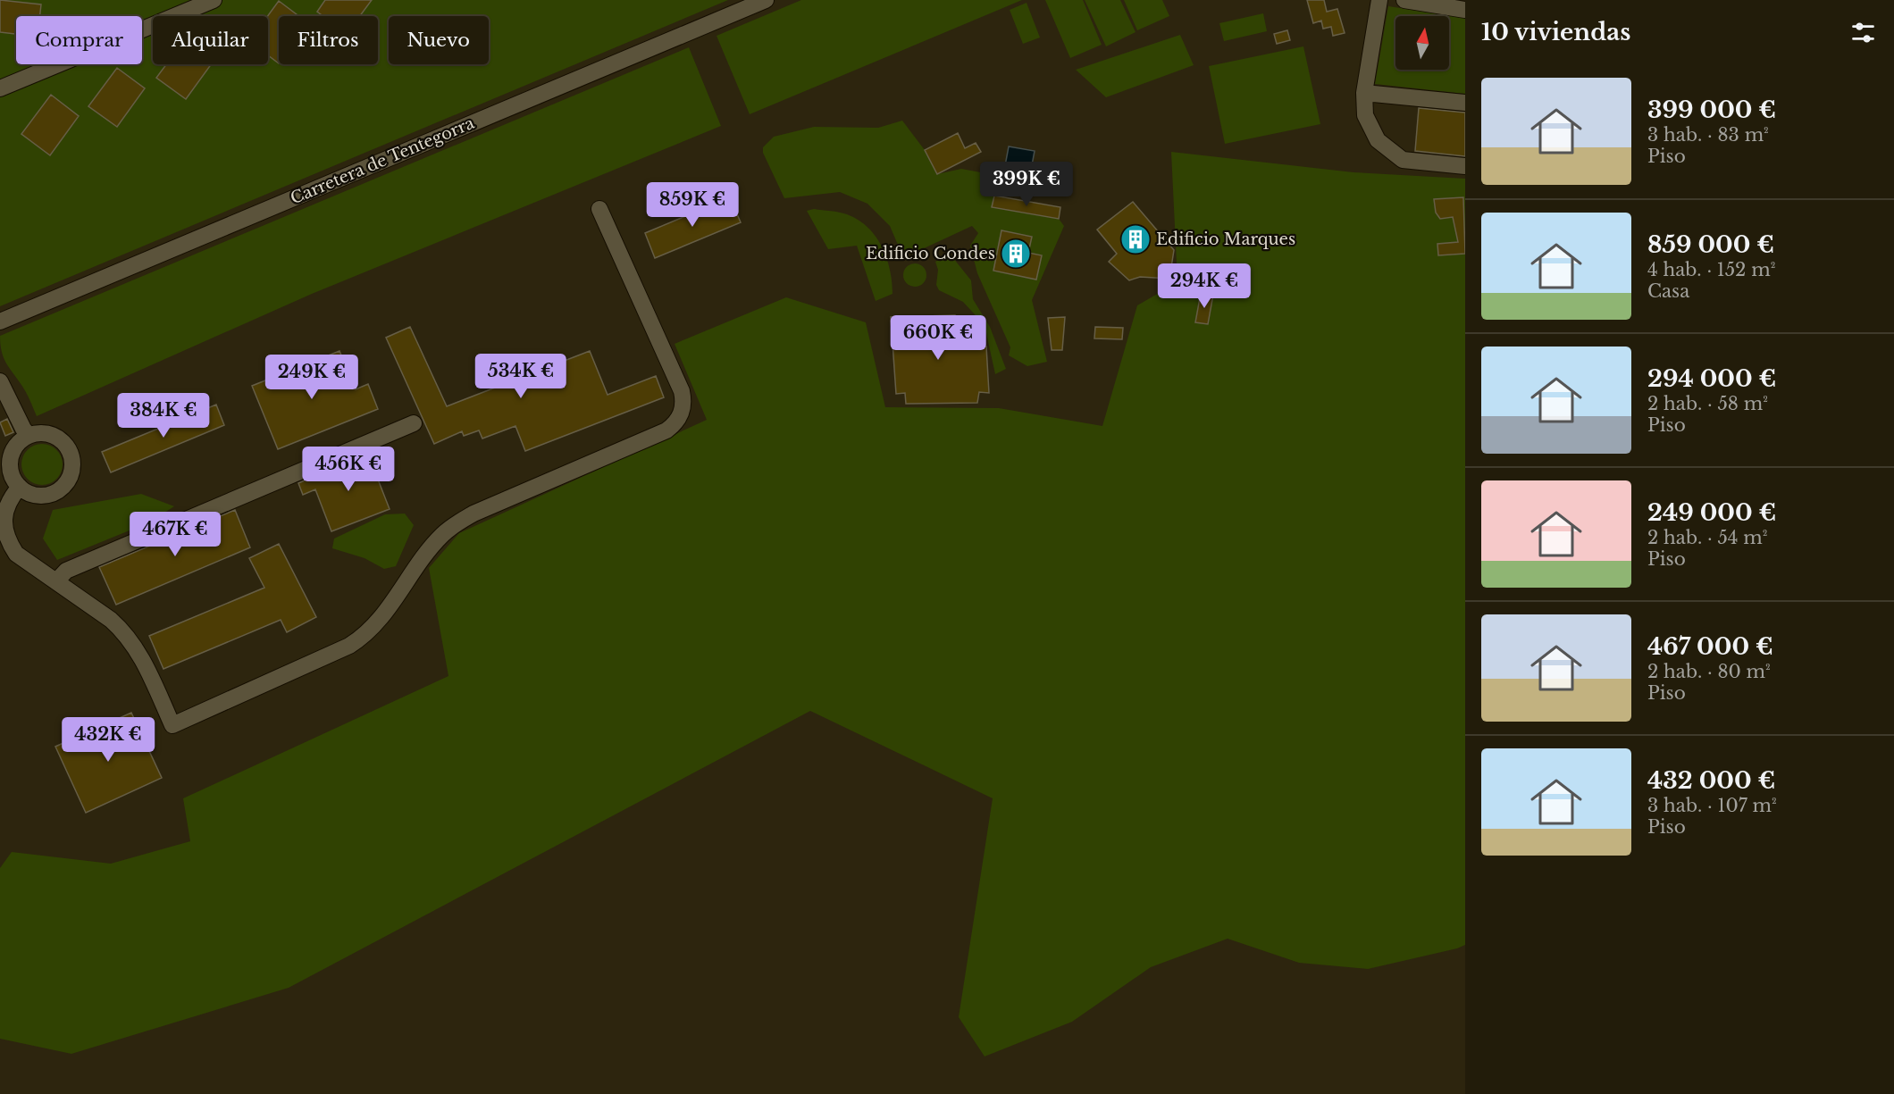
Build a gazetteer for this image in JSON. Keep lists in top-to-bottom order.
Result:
{
  "streets": {
    "street": ["Carretera de Tentegorra"]
  },
  "places": {
    "building": ["Edificio Marques", "Edificio Condes"]
  },
  "north": "top",
  "page": {
    "heading": "10 viviendas",
    "chip": [
      "Comprar",
      "Alquilar",
      "Filtros",
      "Nuevo"
    ],
    "list": [
      {
        "name": "399 000 €",
        "note": "3 hab. · 83 m² · Piso"
      },
      {
        "name": "859 000 €",
        "note": "4 hab. · 152 m² · Casa"
      },
      {
        "name": "294 000 €",
        "note": "2 hab. · 58 m² · Piso"
      },
      {
        "name": "249 000 €",
        "note": "2 hab. · 54 m² · Piso"
      },
      {
        "name": "467 000 €",
        "note": "2 hab. · 80 m² · Piso"
      },
      {
        "name": "432 000 €",
        "note": "3 hab. · 107 m² · Piso"
      }
    ],
    "price": [
      "399K €",
      "859K €",
      "294K €",
      "660K €",
      "534K €",
      "249K €",
      "384K €",
      "456K €",
      "467K €",
      "432K €"
    ]
  }
}
